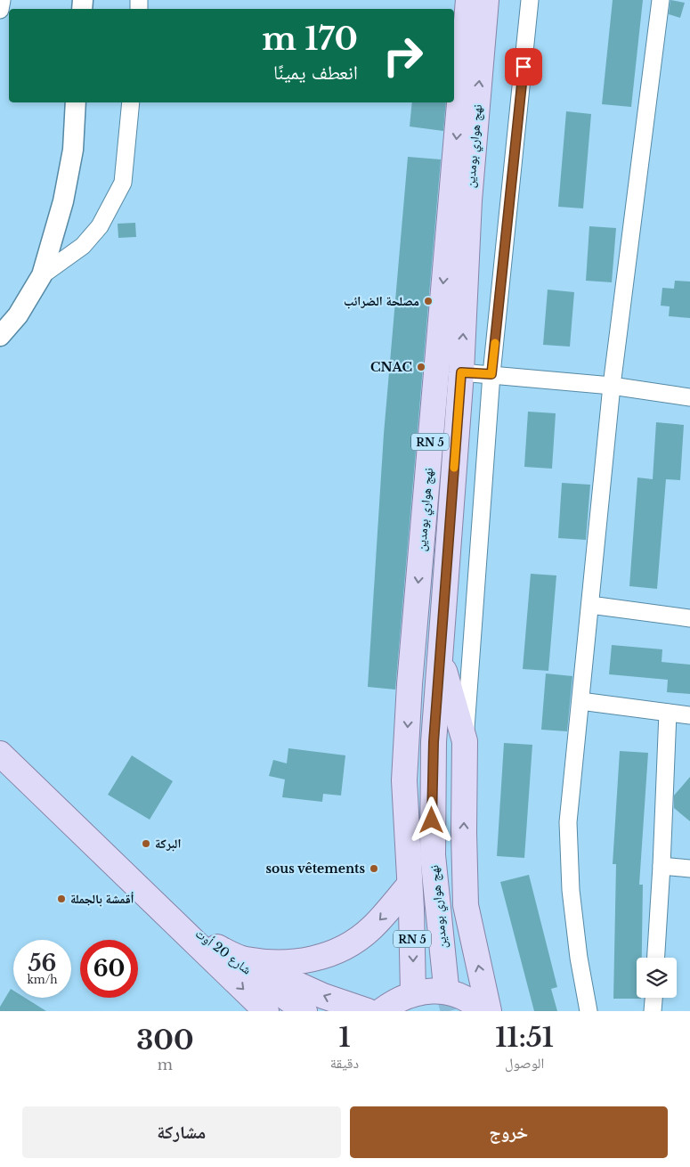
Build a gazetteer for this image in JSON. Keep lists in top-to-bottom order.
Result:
{
  "streets": {
    "main road": ["نهج هواري بومدين", "RN 5", "شارع 20 أوت"]
  },
  "places": [
    "مصلحة الضرائب",
    "CNAC",
    "البركة",
    "sous vêtements",
    "أقمشة بالجملة"
  ],
  "page": {
    "turn": ["170 m", "انعطف يمينًا"],
    "speed": "56 km/h",
    "limit": "60",
    "eta": [
      "11:51",
      "الوصول",
      "1",
      "دقيقة",
      "300",
      "m"
    ],
    "buttons": ["خروج", "مشاركة"]
  }
}
